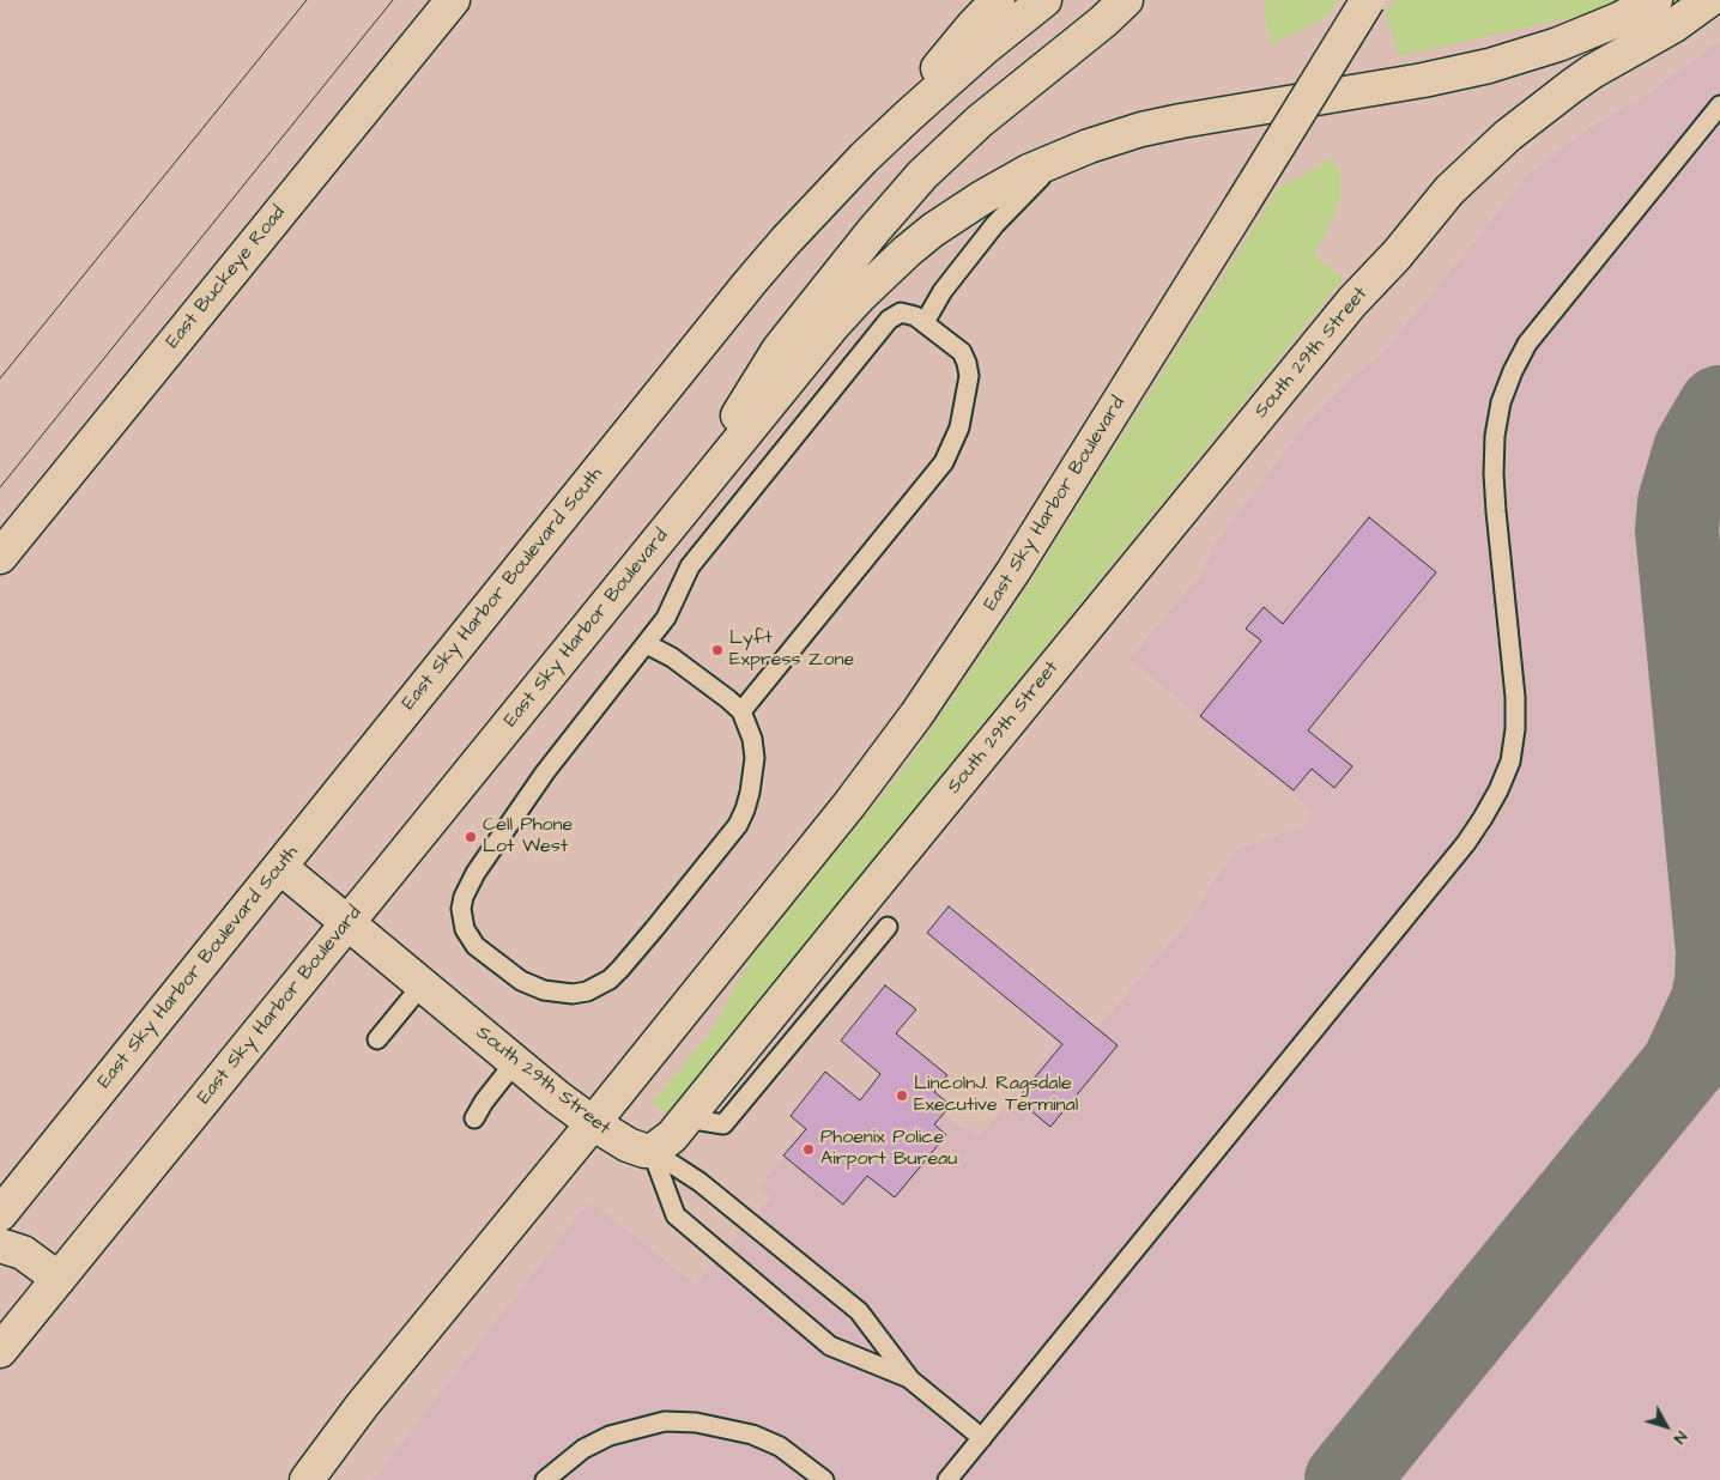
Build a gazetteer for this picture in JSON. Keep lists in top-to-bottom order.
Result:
{
  "streets": {
    "main road": [
      "East Buckeye Road",
      "South 29th Street",
      "East Sky Harbor Boulevard",
      "East Sky Harbor Boulevard South"
    ]
  },
  "crossings": [
    ["South 29th Street", "East Sky Harbor Boulevard"],
    ["South 29th Street", "East Sky Harbor Boulevard South"]
  ],
  "places": [
    "Lyft Express Zone",
    "Cell Phone Lot West",
    "LincolnJ. Ragsdale Executive Terminal",
    "Phoenix Police Airport Bureau"
  ],
  "north": "bottom right"
}
